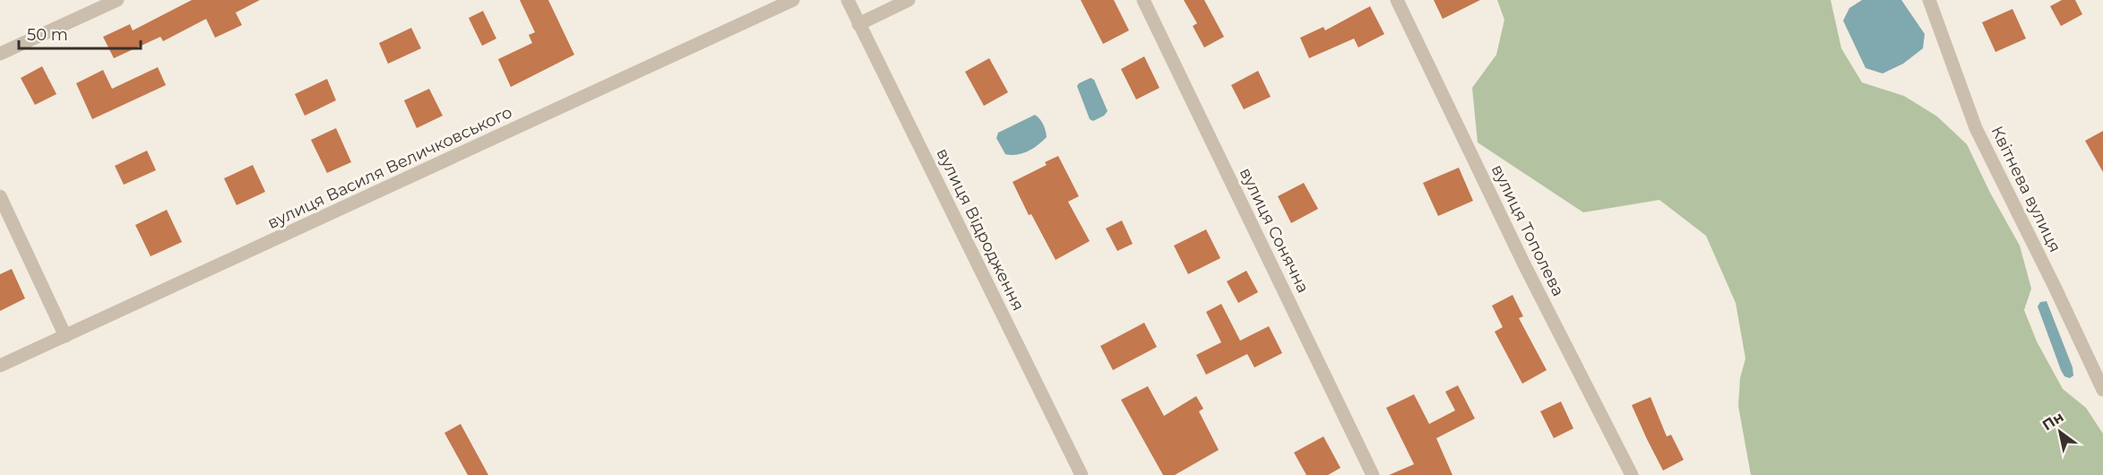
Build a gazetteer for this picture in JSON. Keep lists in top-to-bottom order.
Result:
{
  "streets": {
    "street": [
      "вулиця Василя Величковського",
      "Квітнева вулиця",
      "вулиця Відродження",
      "вулиця Сонячна",
      "вулиця Тополева"
    ]
  },
  "scale_bar": "50 m",
  "north": "top left"
}
